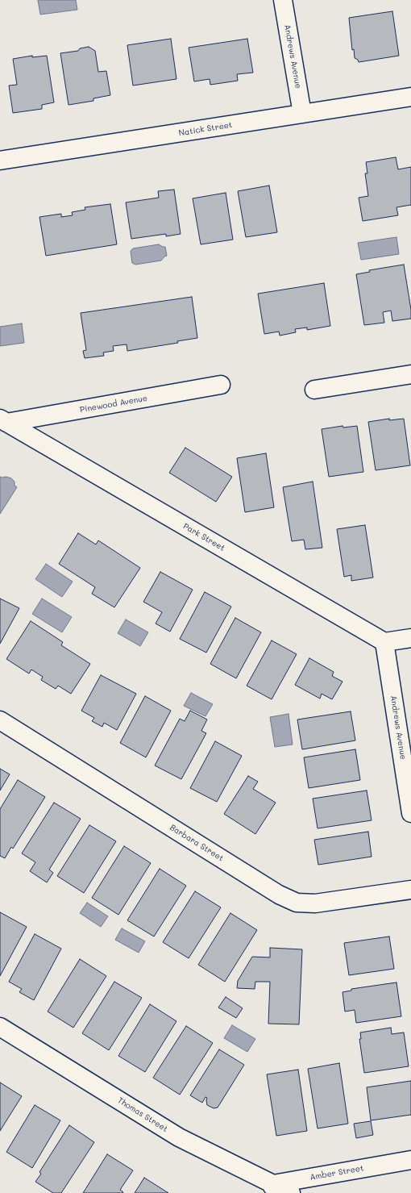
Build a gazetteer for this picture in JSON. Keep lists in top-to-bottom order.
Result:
{
  "streets": {
    "street": [
      "Andrews Avenue",
      "Natick Street",
      "Pinewood Avenue",
      "Park Street",
      "Barbara Street",
      "Thomas Street",
      "Amber Street"
    ]
  },
  "crossings": [
    ["Andrews Avenue", "Natick Street"],
    ["Andrews Avenue", "Park Street"],
    ["Pinewood Avenue", "Park Street"],
    ["Thomas Street", "Amber Street"]
  ]
}
